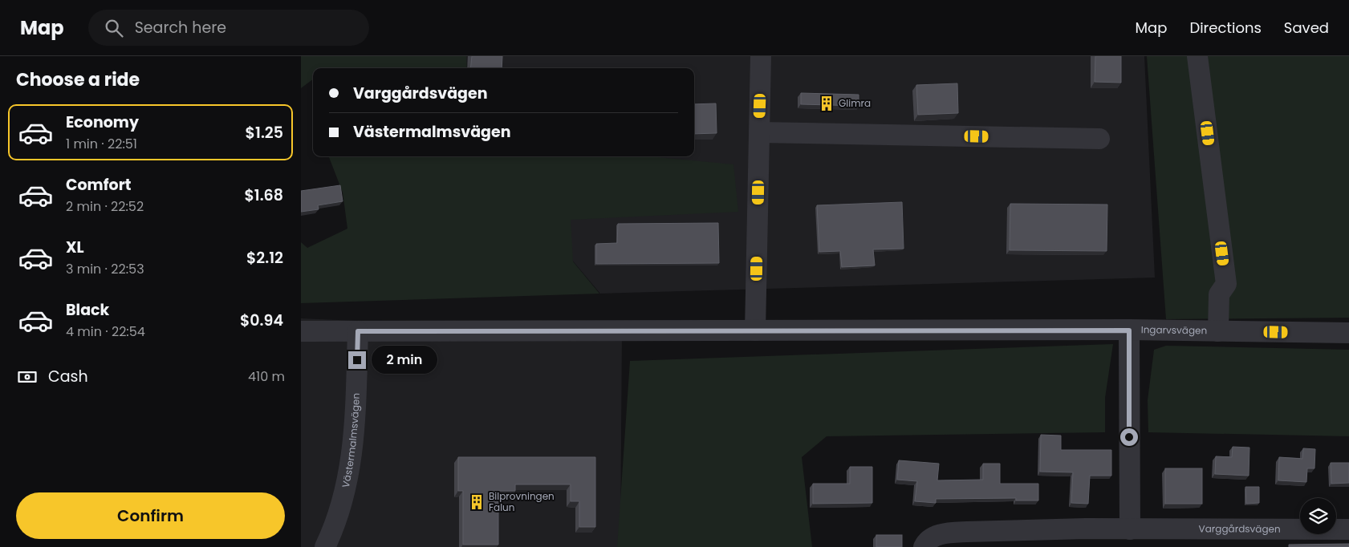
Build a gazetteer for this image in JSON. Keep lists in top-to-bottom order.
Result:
{
  "streets": {
    "street": ["Ingarvsvägen", "Västermalmsvägen", "Varggårdsvägen"]
  },
  "crossings": [
    ["Ingarvsvägen", "Västermalmsvägen"]
  ],
  "places": {
    "building": ["Glimra", "Bilprovningen Falun"]
  },
  "page": {
    "header": "Map",
    "search": "Search here",
    "nav": ["Map", "Directions", "Saved"],
    "heading": "Choose a ride",
    "banner": ["Varggårdsvägen", "Västermalmsvägen"],
    "list": [
      {
        "name": "Economy",
        "note": "1 min · 22:51",
        "value": "$1.25"
      },
      {
        "name": "Comfort",
        "note": "2 min · 22:52",
        "value": "$1.68"
      },
      {
        "name": "XL",
        "note": "3 min · 22:53",
        "value": "$2.12"
      },
      {
        "name": "Black",
        "note": "4 min · 22:54",
        "value": "$0.94"
      }
    ],
    "bubble": "2 min",
    "pay": ["Cash", "410 m"],
    "buttons": "Confirm"
  }
}
